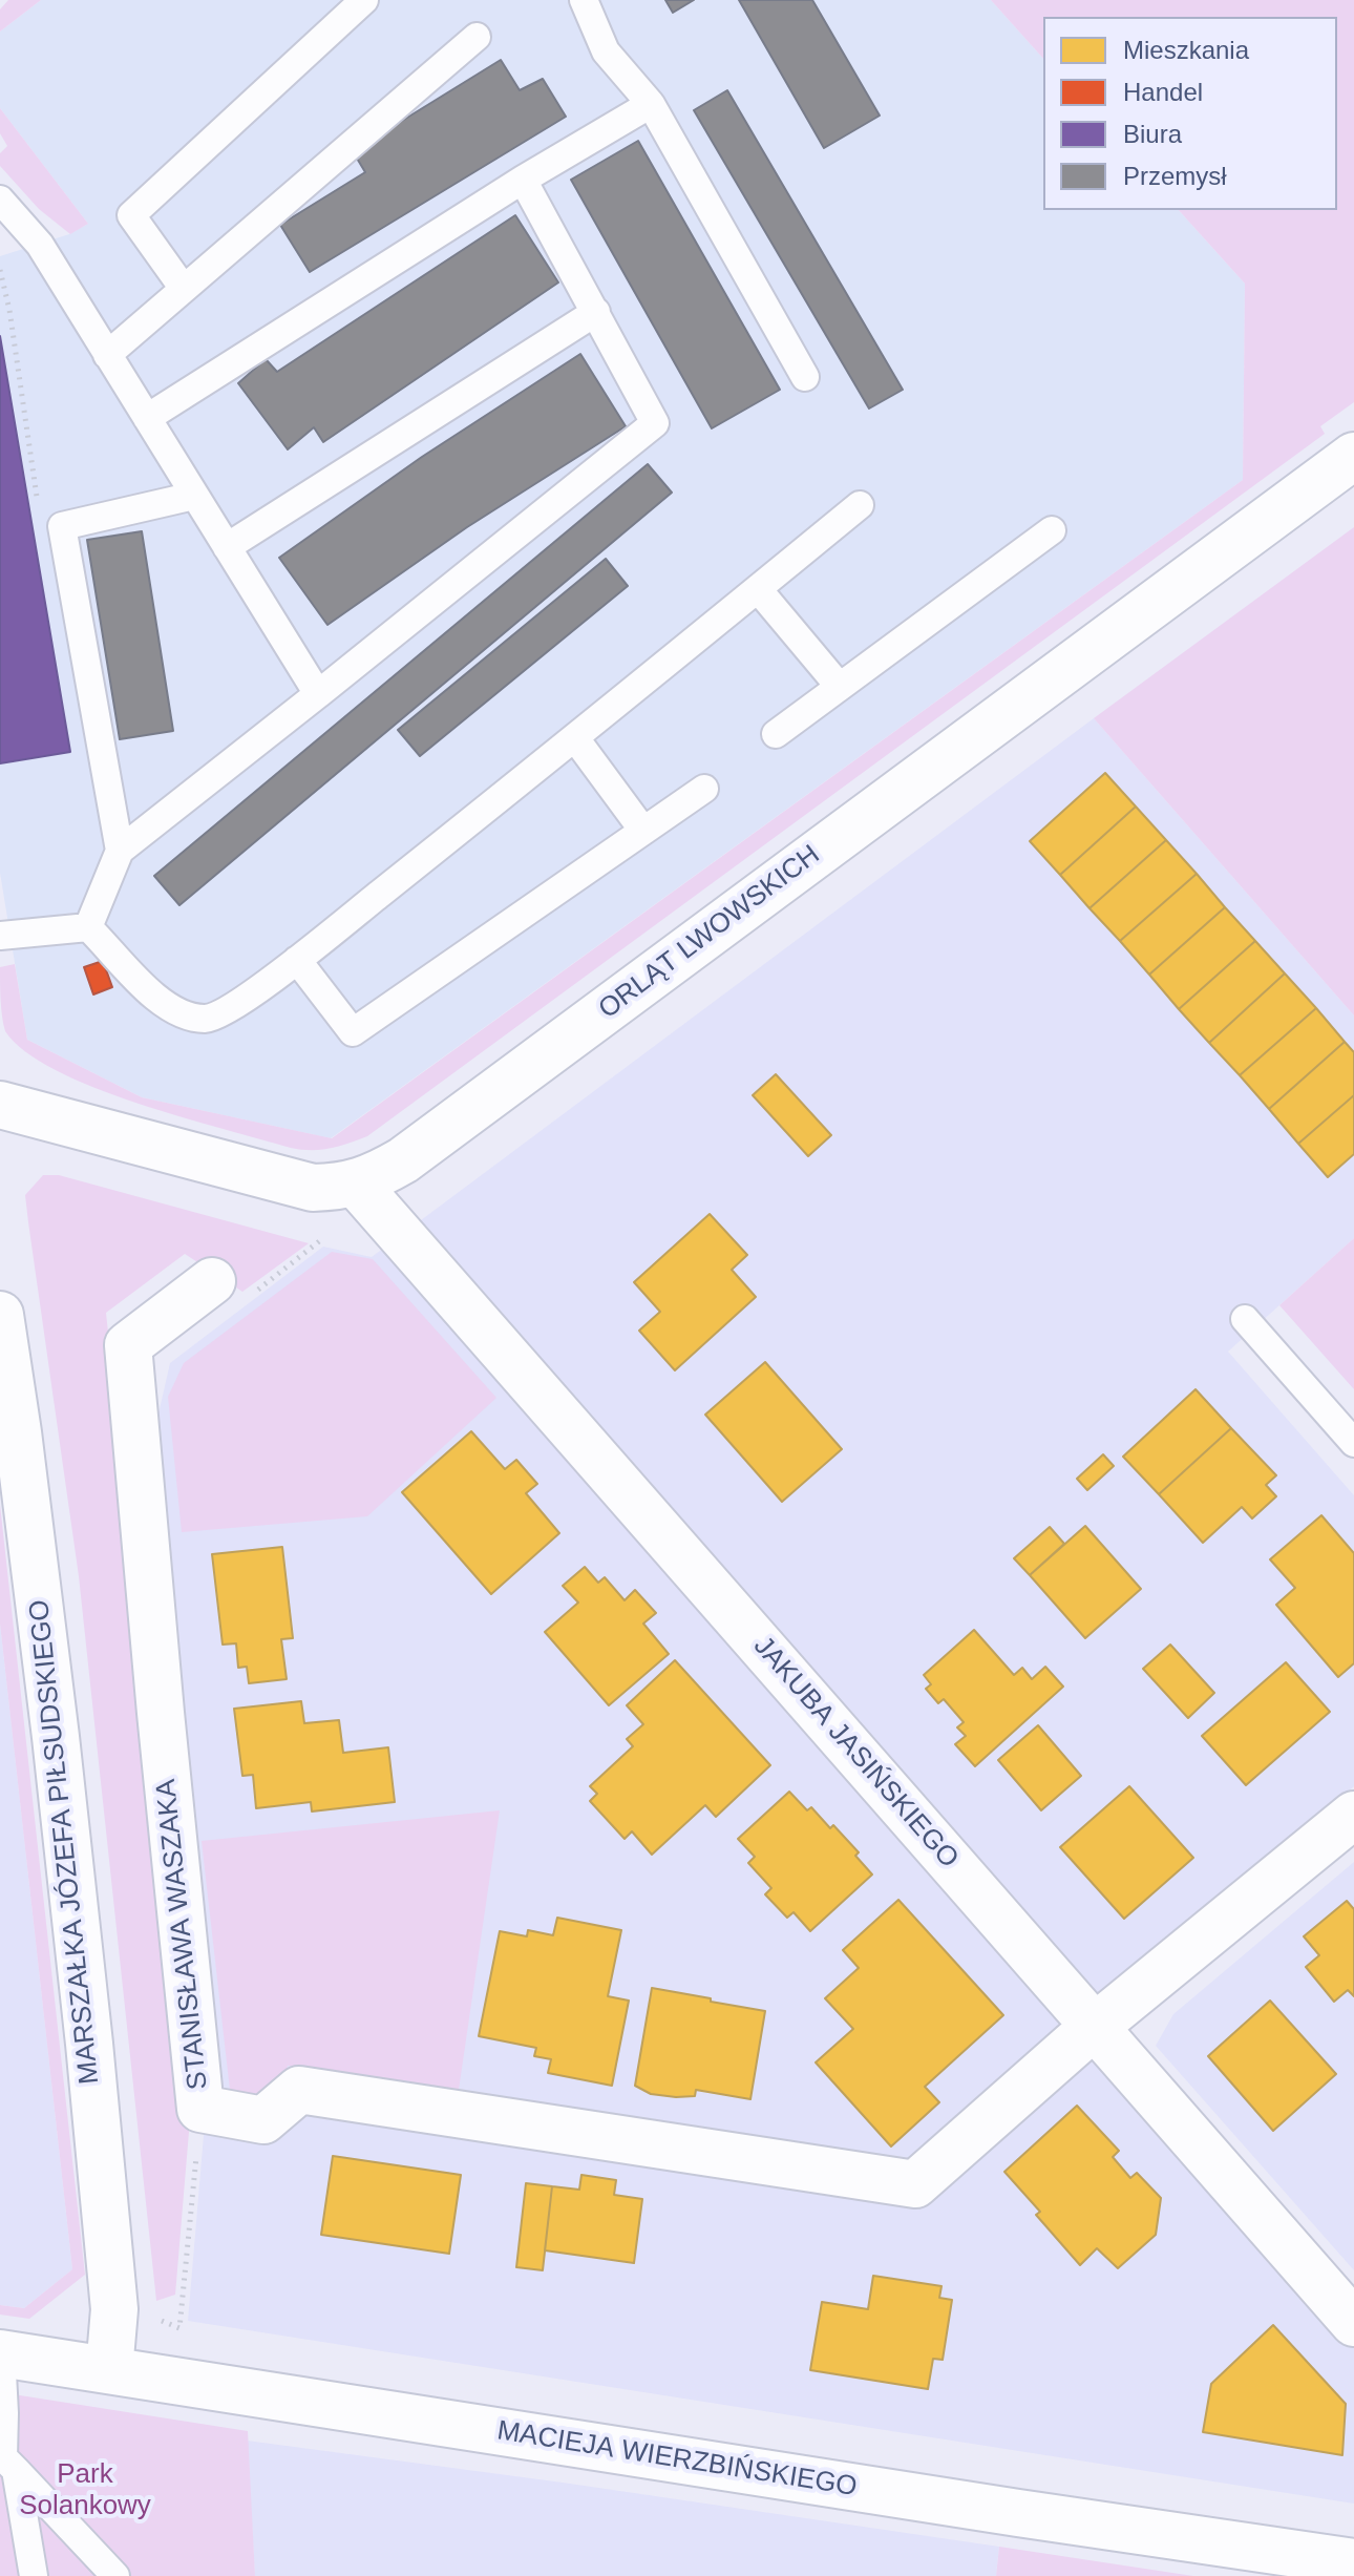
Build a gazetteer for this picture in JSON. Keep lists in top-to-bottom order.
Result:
{
  "streets": {
    "street": [
      "ORLĄT LWOWSKICH",
      "JAKUBA JASIŃSKIEGO",
      "MARSZAŁKA JÓZEFA PIŁSUDSKIEGO",
      "STANISŁAWA WASZAKA",
      "MACIEJA WIERZBIŃSKIEGO"
    ]
  },
  "crossings": [
    ["ORLĄT LWOWSKICH", "JAKUBA JASIŃSKIEGO"],
    ["JAKUBA JASIŃSKIEGO", "STANISŁAWA WASZAKA"],
    ["MARSZAŁKA JÓZEFA PIŁSUDSKIEGO", "MACIEJA WIERZBIŃSKIEGO"]
  ],
  "parks": ["Park Solankowy"],
  "legend": [
    "Mieszkania",
    "Handel",
    "Biura",
    "Przemysł"
  ]
}
